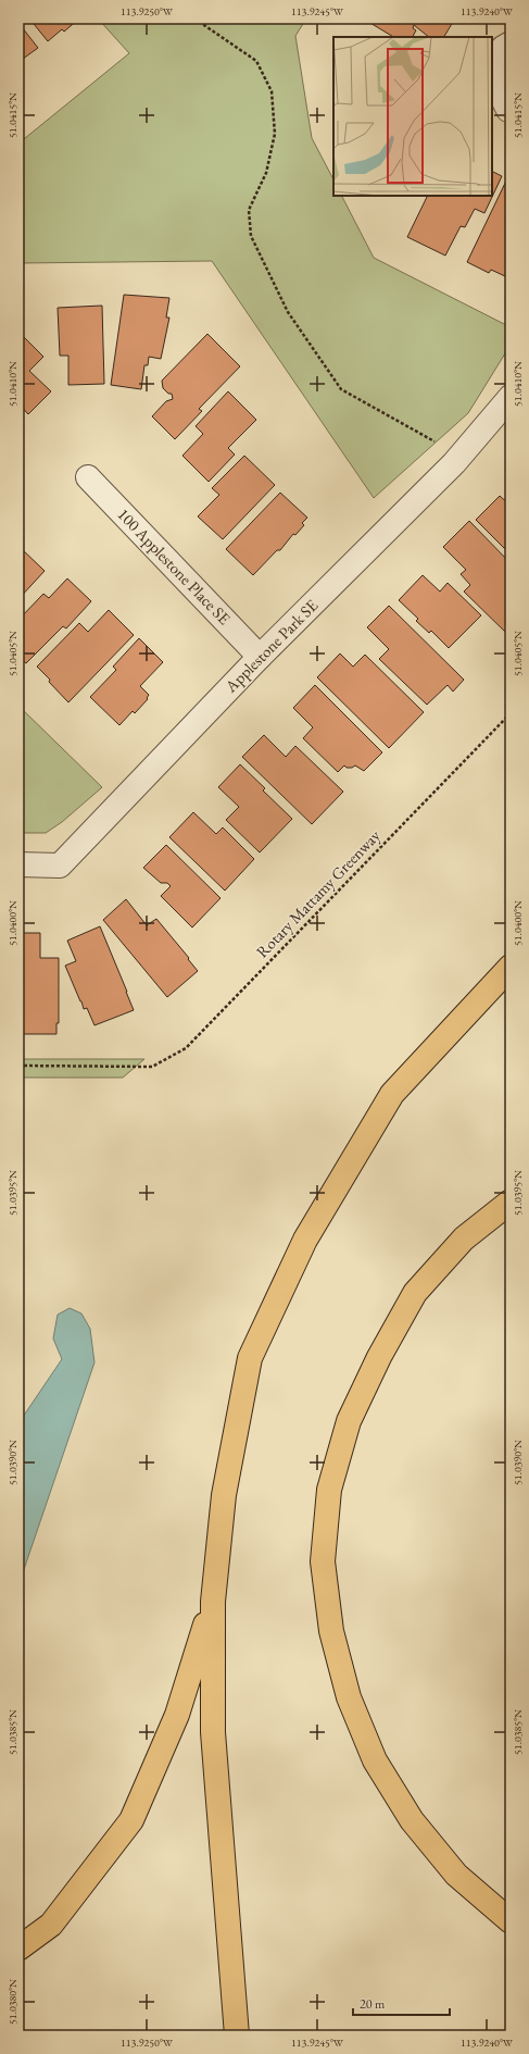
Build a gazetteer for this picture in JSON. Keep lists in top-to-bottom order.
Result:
{
  "streets": {
    "street": ["100 Applestone Place SE", "Applestone Park SE"],
    "path": ["Rotary Mattamy Greenway"]
  },
  "crossings": [
    ["100 Applestone Place SE", "Applestone Park SE"]
  ],
  "scale_bar": "20 m",
  "coordinates": [
    "113.9250°W",
    "113.9245°W",
    "113.9240°W",
    "51.0415°N",
    "51.0410°N",
    "51.0405°N",
    "51.0400°N",
    "51.0395°N",
    "51.0390°N",
    "51.0385°N",
    "51.0380°N"
  ]
}
